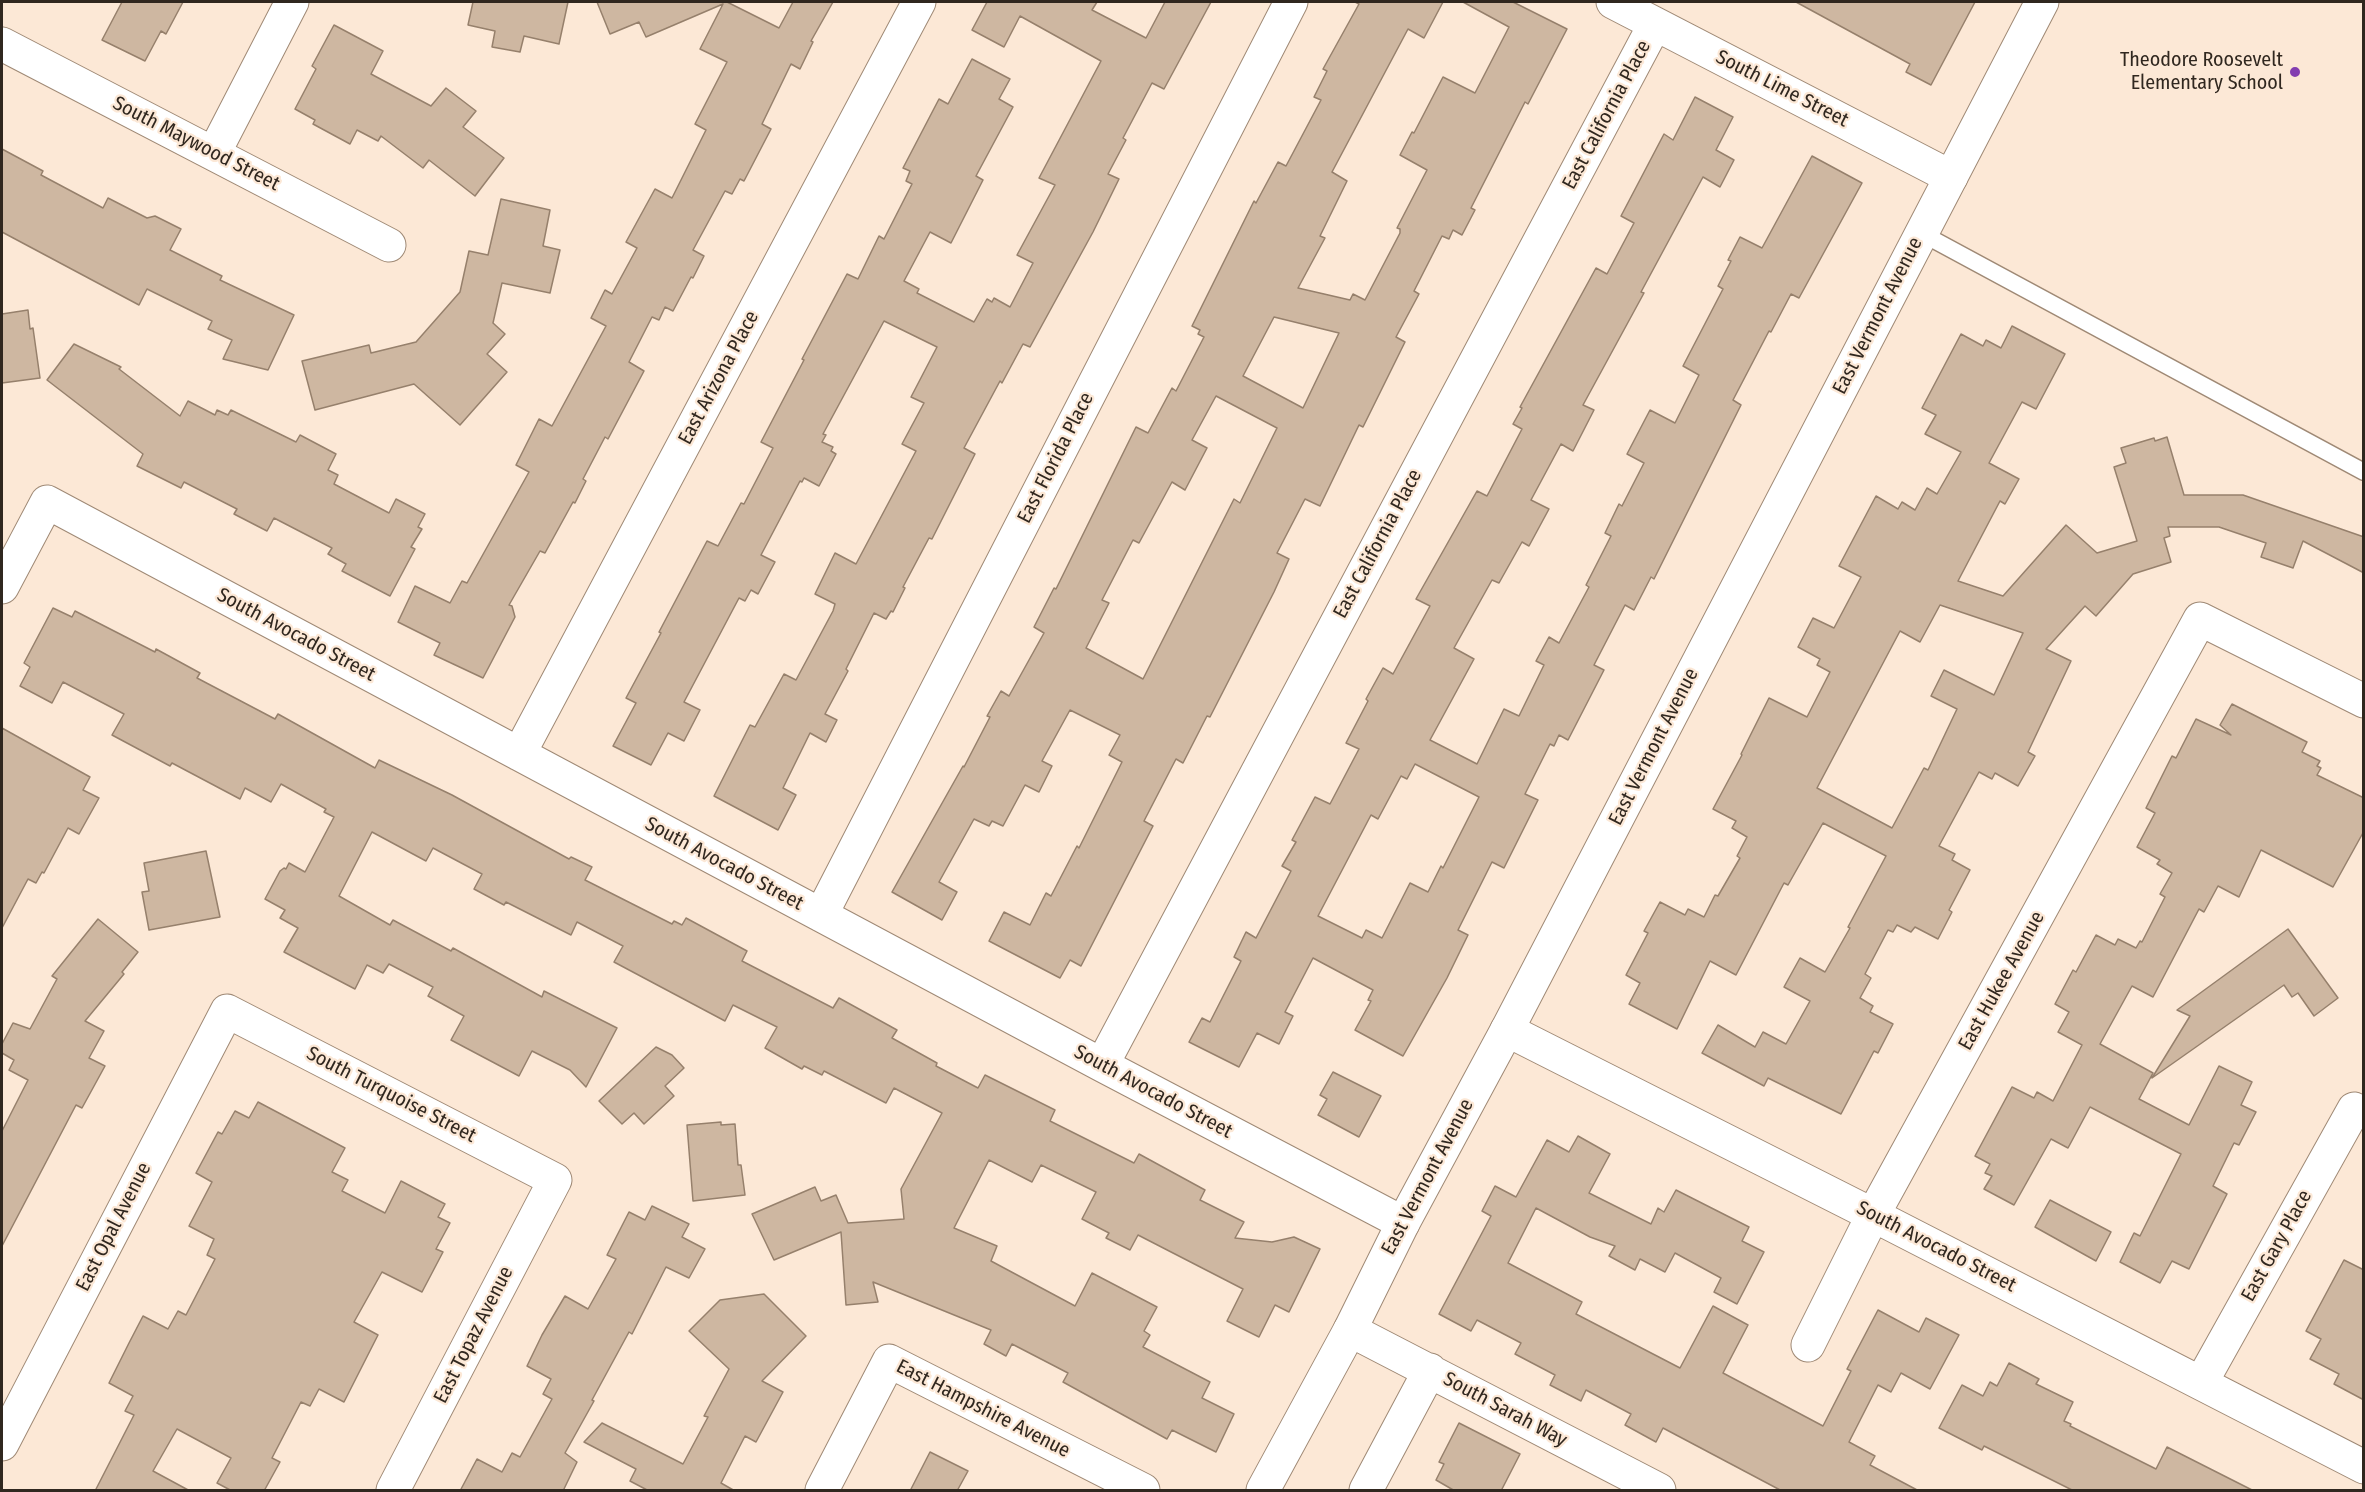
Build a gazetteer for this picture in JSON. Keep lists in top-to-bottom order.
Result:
{
  "streets": {
    "street": [
      "South Lime Street",
      "East California Place",
      "South Maywood Street",
      "East Vermont Avenue",
      "East Arizona Place",
      "East Florida Place",
      "South Avocado Street",
      "East Hukee Avenue",
      "South Turquoise Street",
      "East Opal Avenue",
      "East Gary Place",
      "East Topaz Avenue",
      "East Hampshire Avenue",
      "South Sarah Way"
    ]
  },
  "crossings": [
    ["South Lime Street", "East California Place"],
    ["South Lime Street", "East Vermont Avenue"],
    ["East California Place", "South Avocado Street"],
    ["East Vermont Avenue", "South Avocado Street"],
    ["East Vermont Avenue", "South Sarah Way"],
    ["East Arizona Place", "South Avocado Street"],
    ["East Florida Place", "South Avocado Street"],
    ["South Avocado Street", "East Hukee Avenue"],
    ["South Avocado Street", "East Gary Place"],
    ["South Turquoise Street", "East Opal Avenue"],
    ["South Turquoise Street", "East Topaz Avenue"]
  ],
  "places": ["Theodore Roosevelt Elementary School"]
}
